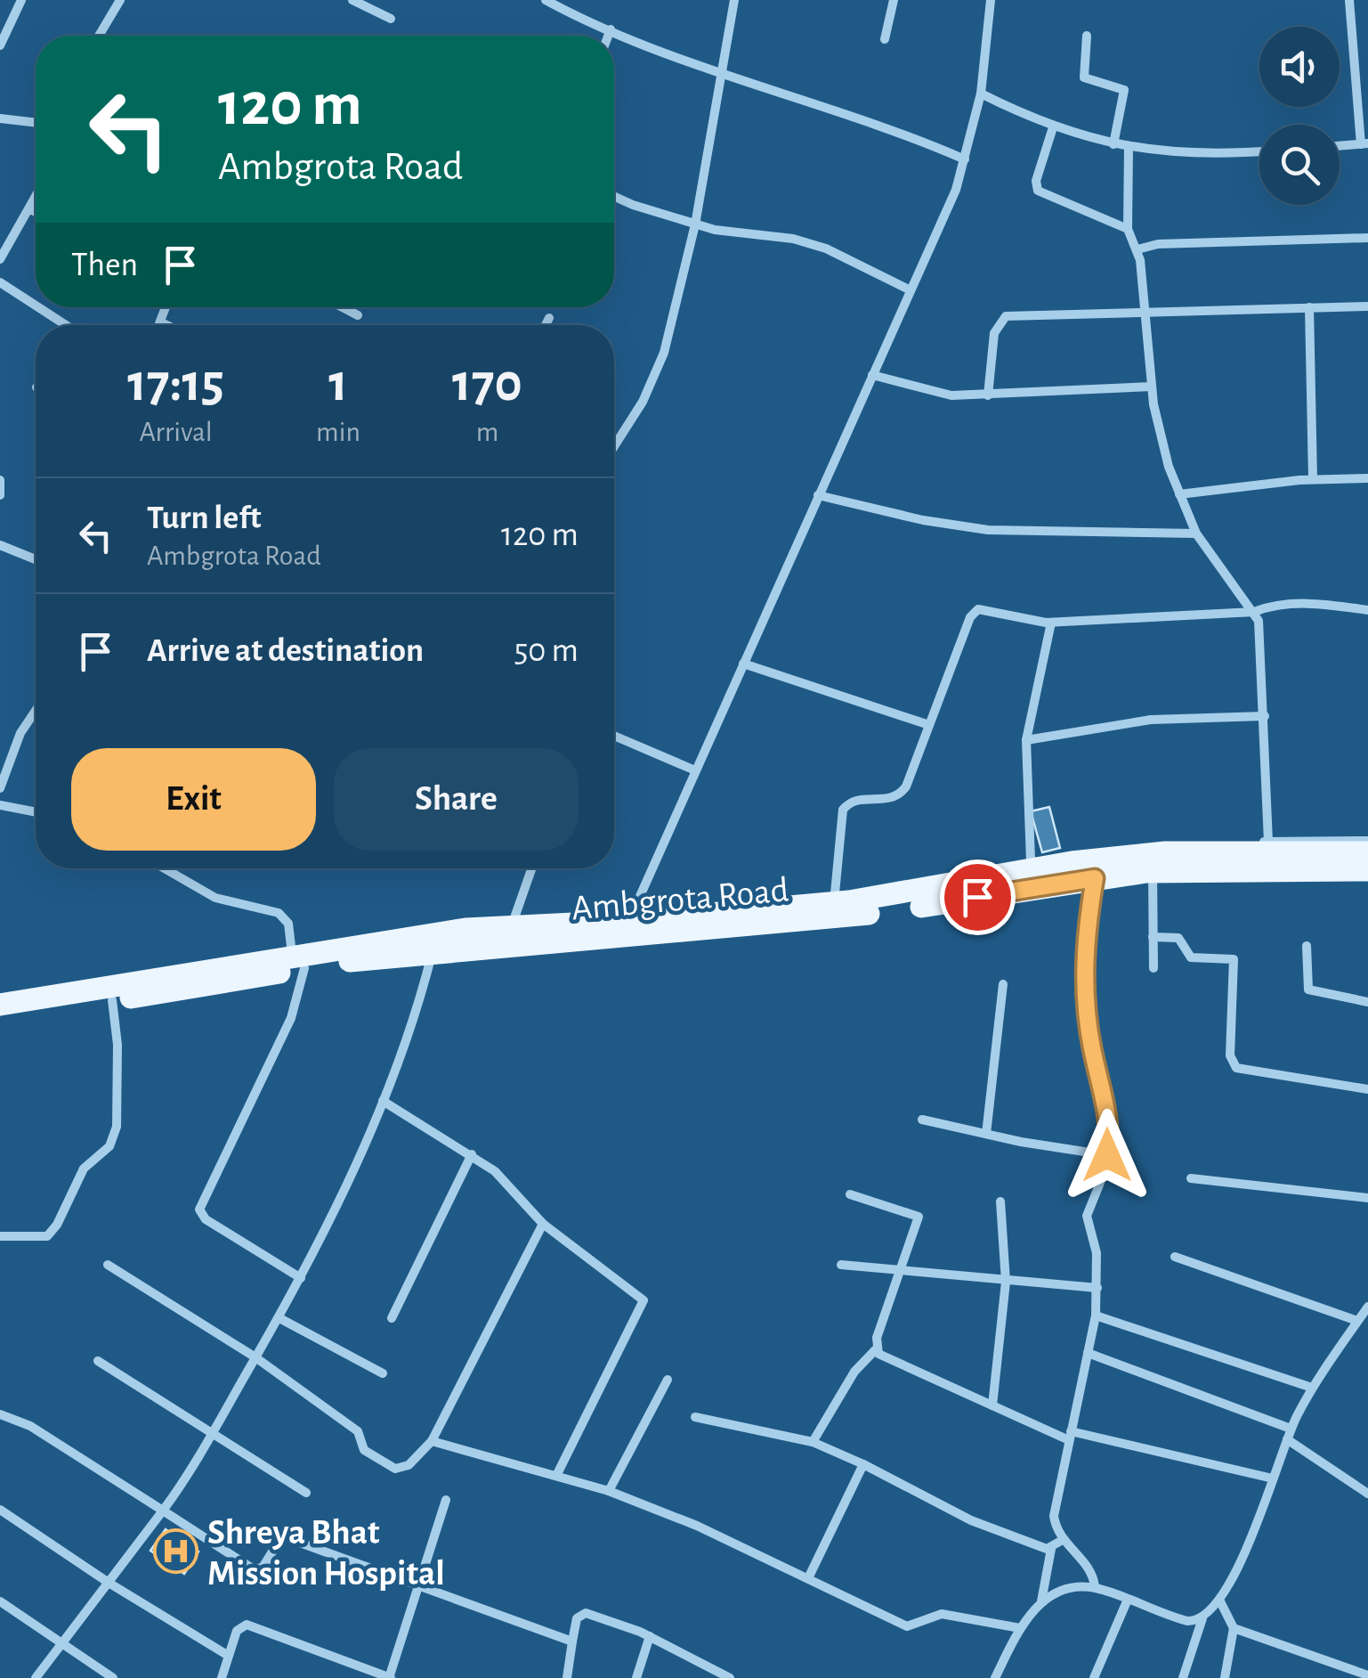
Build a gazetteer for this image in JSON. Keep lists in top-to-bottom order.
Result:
{
  "streets": {
    "main road": ["Ambgrota Road"]
  },
  "places": {
    "hospital": ["Shreya Bhat Mission Hospital"]
  },
  "page": {
    "turn": ["120 m", "Ambgrota Road"],
    "then": "Then",
    "eta": [
      "17:15",
      "Arrival",
      "1",
      "min",
      "170",
      "m"
    ],
    "list": [
      {
        "name": "Turn left",
        "note": "Ambgrota Road",
        "value": "120 m"
      },
      {
        "name": "Arrive at destination",
        "value": "50 m"
      }
    ],
    "buttons": ["Exit", "Share"]
  }
}
